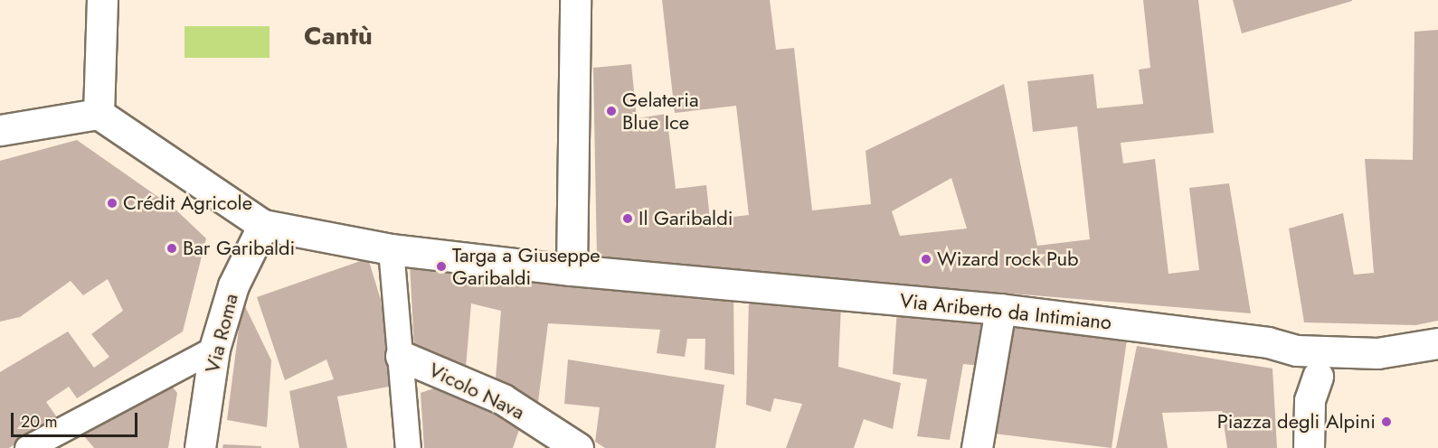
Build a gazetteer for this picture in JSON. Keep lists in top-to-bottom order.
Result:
{
  "streets": {
    "street": ["Via Ariberto da Intimiano", "Via Roma", "Vicolo Nava"]
  },
  "crossings": [
    ["Via Ariberto da Intimiano", "Via Roma"]
  ],
  "districts": ["Cantù"],
  "places": [
    "Gelateria Blue Ice",
    "Crédit Agricole",
    "Il Garibaldi",
    "Bar Garibaldi",
    "Wizard rock Pub",
    "Targa a Giuseppe Garibaldi",
    "Piazza degli Alpini"
  ],
  "scale_bar": "20 m"
}
